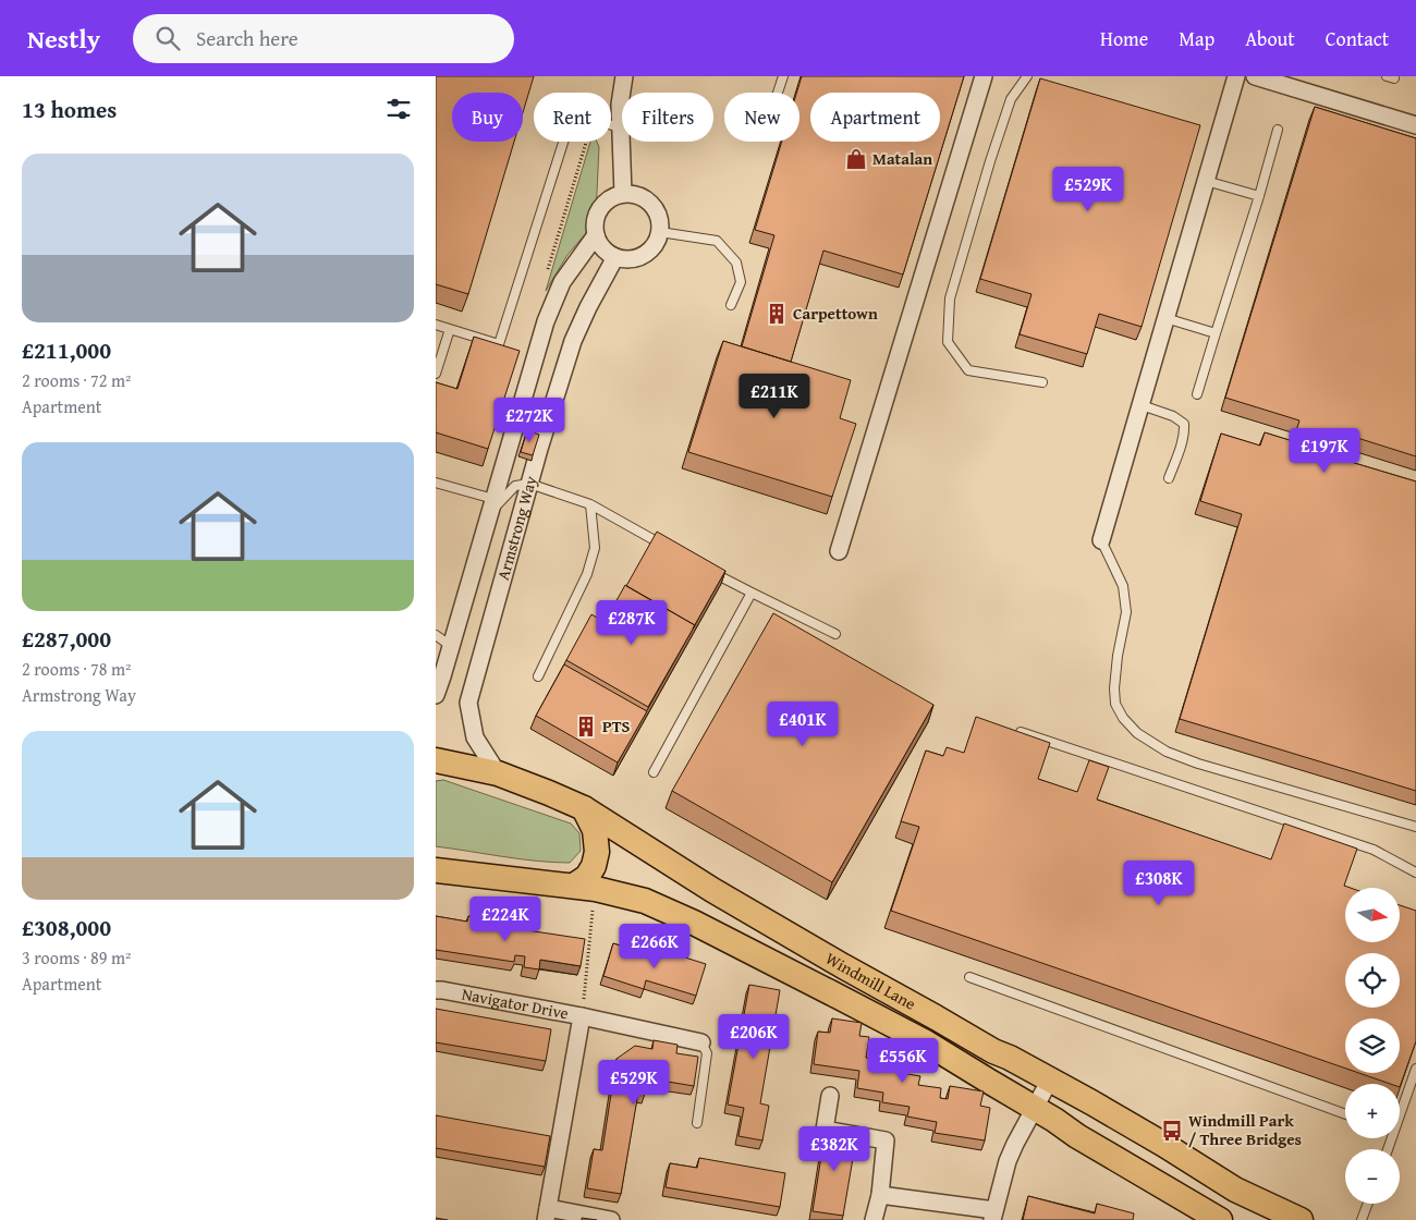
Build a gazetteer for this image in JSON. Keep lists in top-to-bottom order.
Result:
{
  "streets": {
    "main road": ["Windmill Lane"],
    "street": ["Armstrong Way", "Navigator Drive"]
  },
  "crossings": [
    ["Armstrong Way", "Windmill Lane"]
  ],
  "places": {
    "shop": ["Matalan"],
    "building": ["Carpettown", "PTS"],
    "bus stop": ["Windmill Park / Three Bridges"]
  },
  "north": "right",
  "page": {
    "header": "Nestly",
    "search": "Search here",
    "nav": [
      "Home",
      "Map",
      "About",
      "Contact"
    ],
    "heading": "13 homes",
    "chip": [
      "Buy",
      "Rent",
      "Filters",
      "New",
      "Apartment"
    ],
    "list": [
      {
        "name": "£211,000",
        "note": "2 rooms · 72 m² · Apartment"
      },
      {
        "name": "£287,000",
        "note": "2 rooms · 78 m² · Armstrong Way"
      },
      {
        "name": "£308,000",
        "note": "3 rooms · 89 m² · Apartment"
      }
    ],
    "price": [
      "£529K",
      "£211K",
      "£272K",
      "£197K",
      "£287K",
      "£401K",
      "£308K",
      "£224K",
      "£266K",
      "£206K",
      "£556K",
      "£529K",
      "£382K"
    ],
    "map_buttons": ["+", "−"]
  }
}
